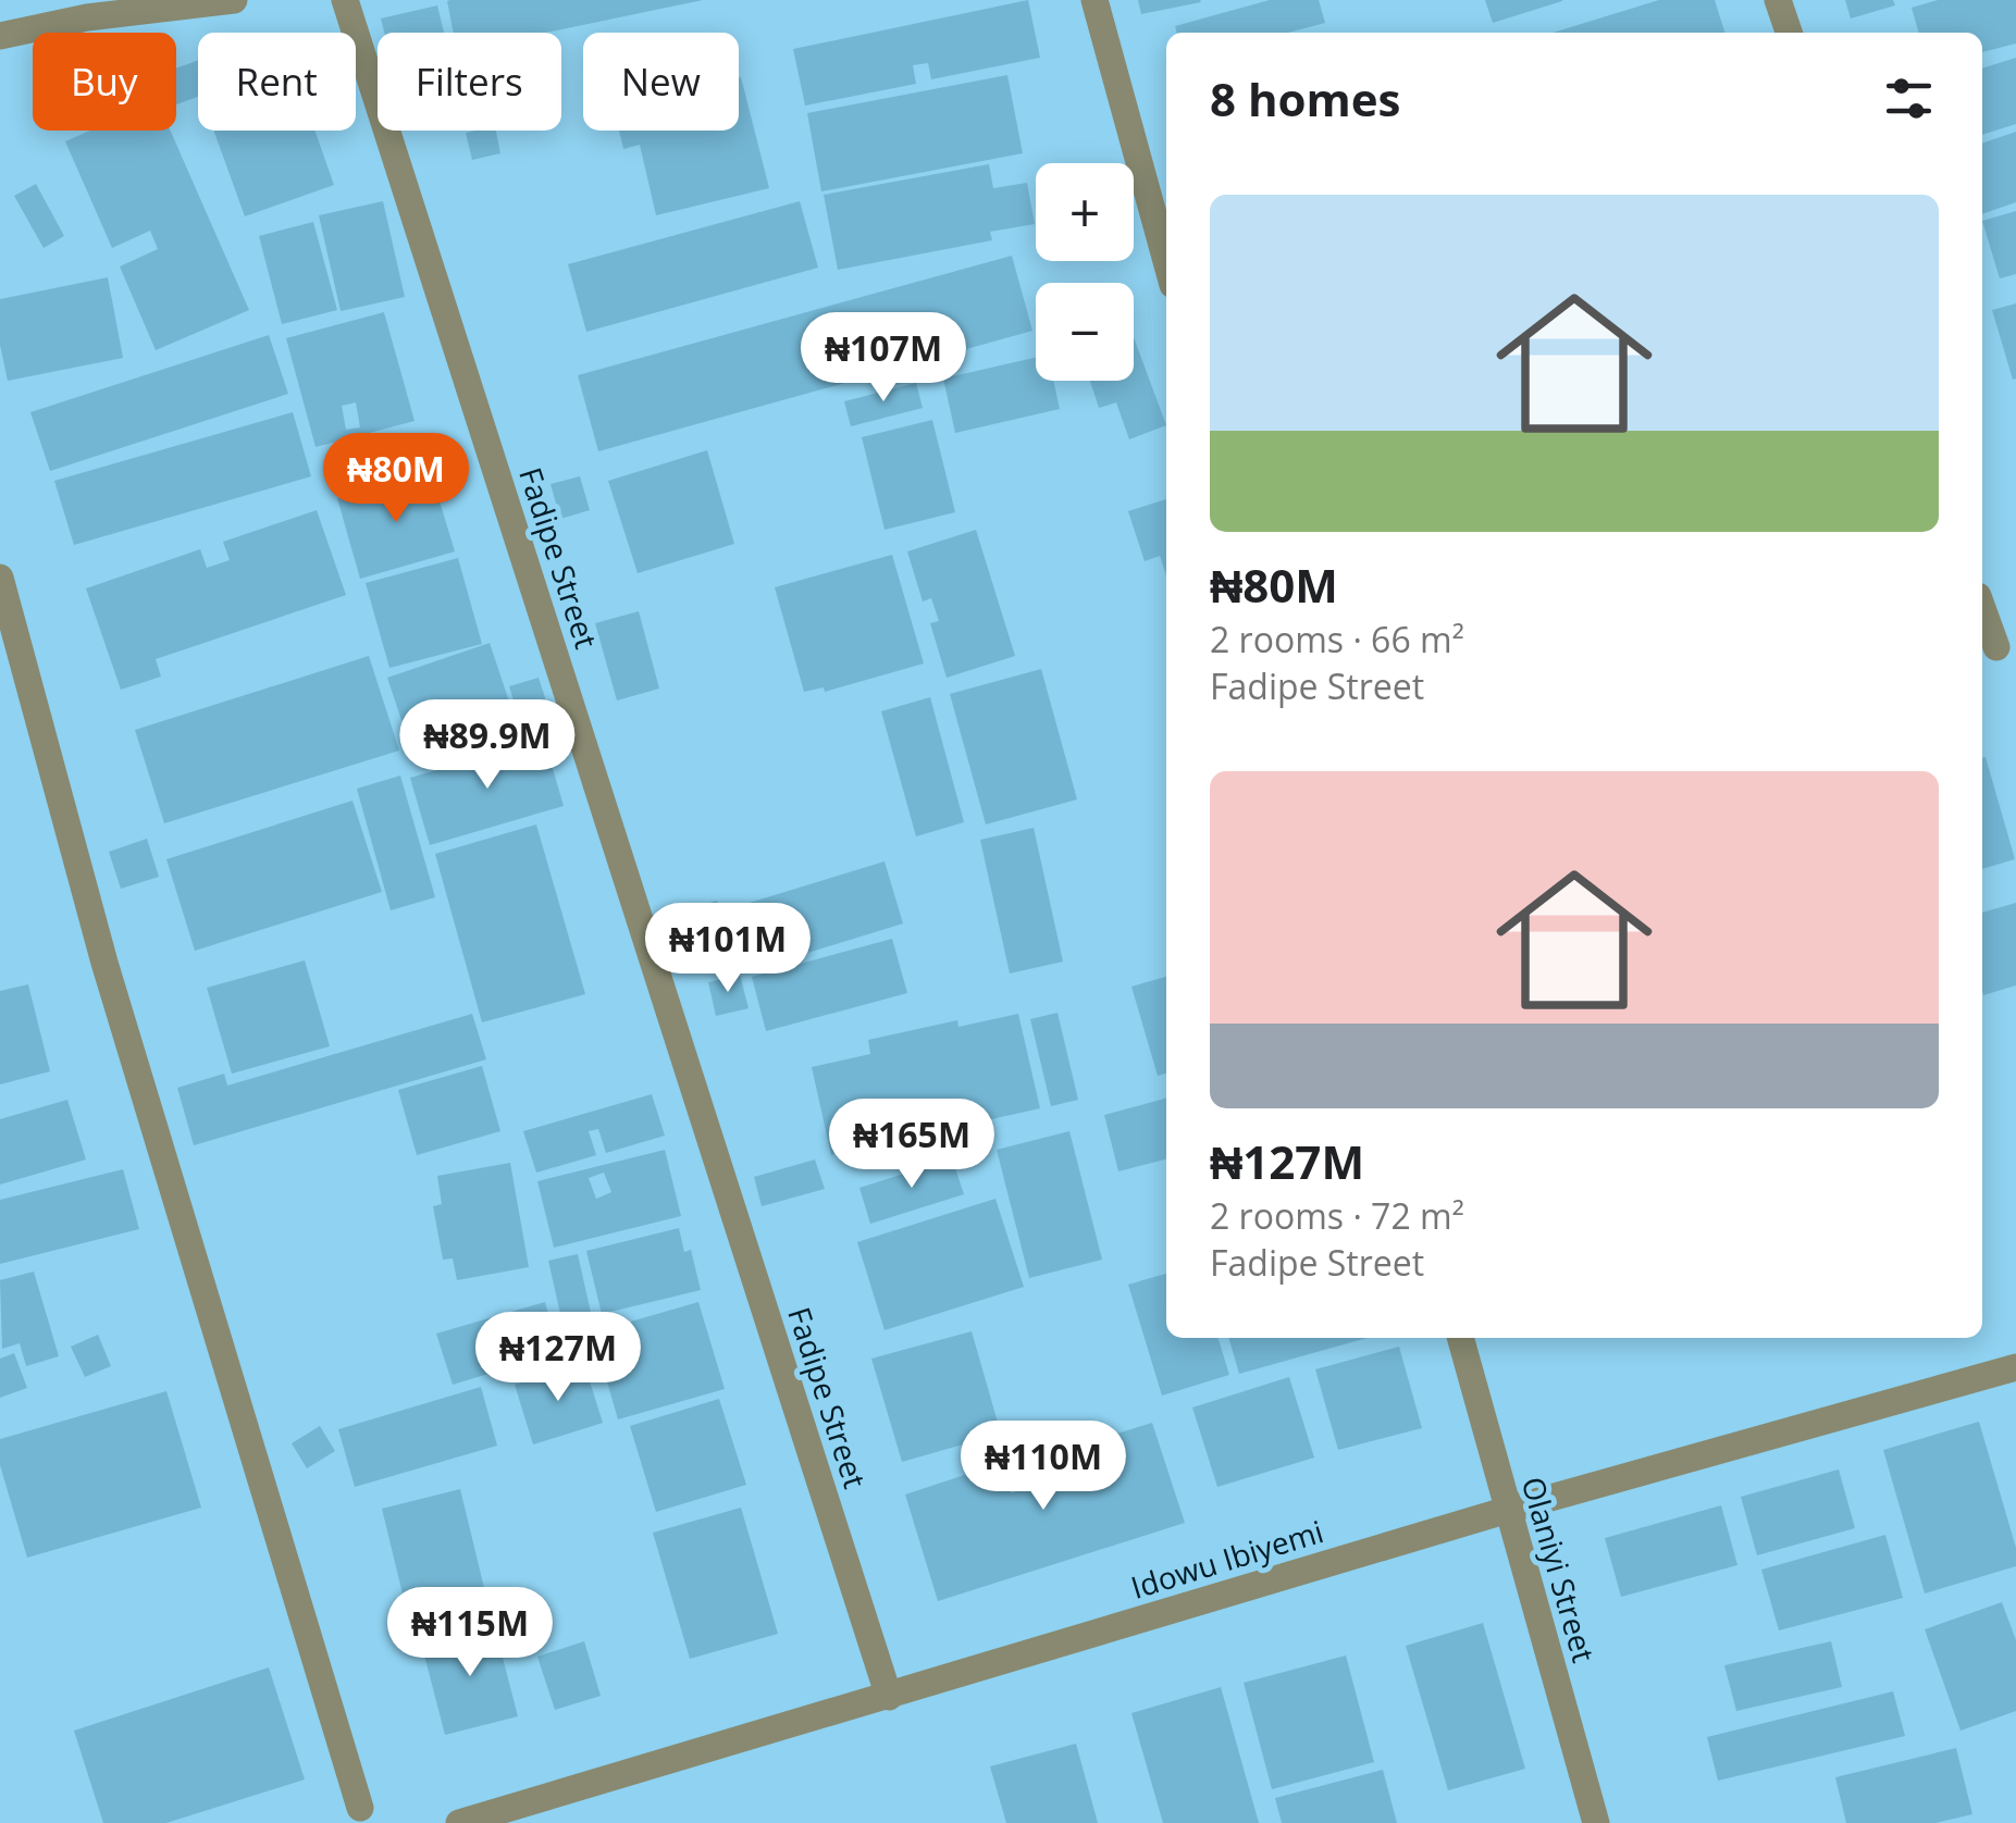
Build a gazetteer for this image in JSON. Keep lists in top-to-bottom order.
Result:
{
  "streets": {
    "street": ["Fadipe Street", "Idowu Ibiyemi", "Olaniyi Street"]
  },
  "crossings": [
    ["Fadipe Street", "Idowu Ibiyemi"],
    ["Idowu Ibiyemi", "Olaniyi Street"]
  ],
  "page": {
    "chip": [
      "Buy",
      "Rent",
      "Filters",
      "New"
    ],
    "heading": "8 homes",
    "map_buttons": ["+", "−"],
    "list": [
      {
        "name": "₦80M",
        "note": "2 rooms · 66 m² · Fadipe Street"
      },
      {
        "name": "₦127M",
        "note": "2 rooms · 72 m² · Fadipe Street"
      }
    ],
    "price": [
      "₦107M",
      "₦80M",
      "₦89.9M",
      "₦101M",
      "₦165M",
      "₦127M",
      "₦110M",
      "₦115M"
    ]
  }
}
